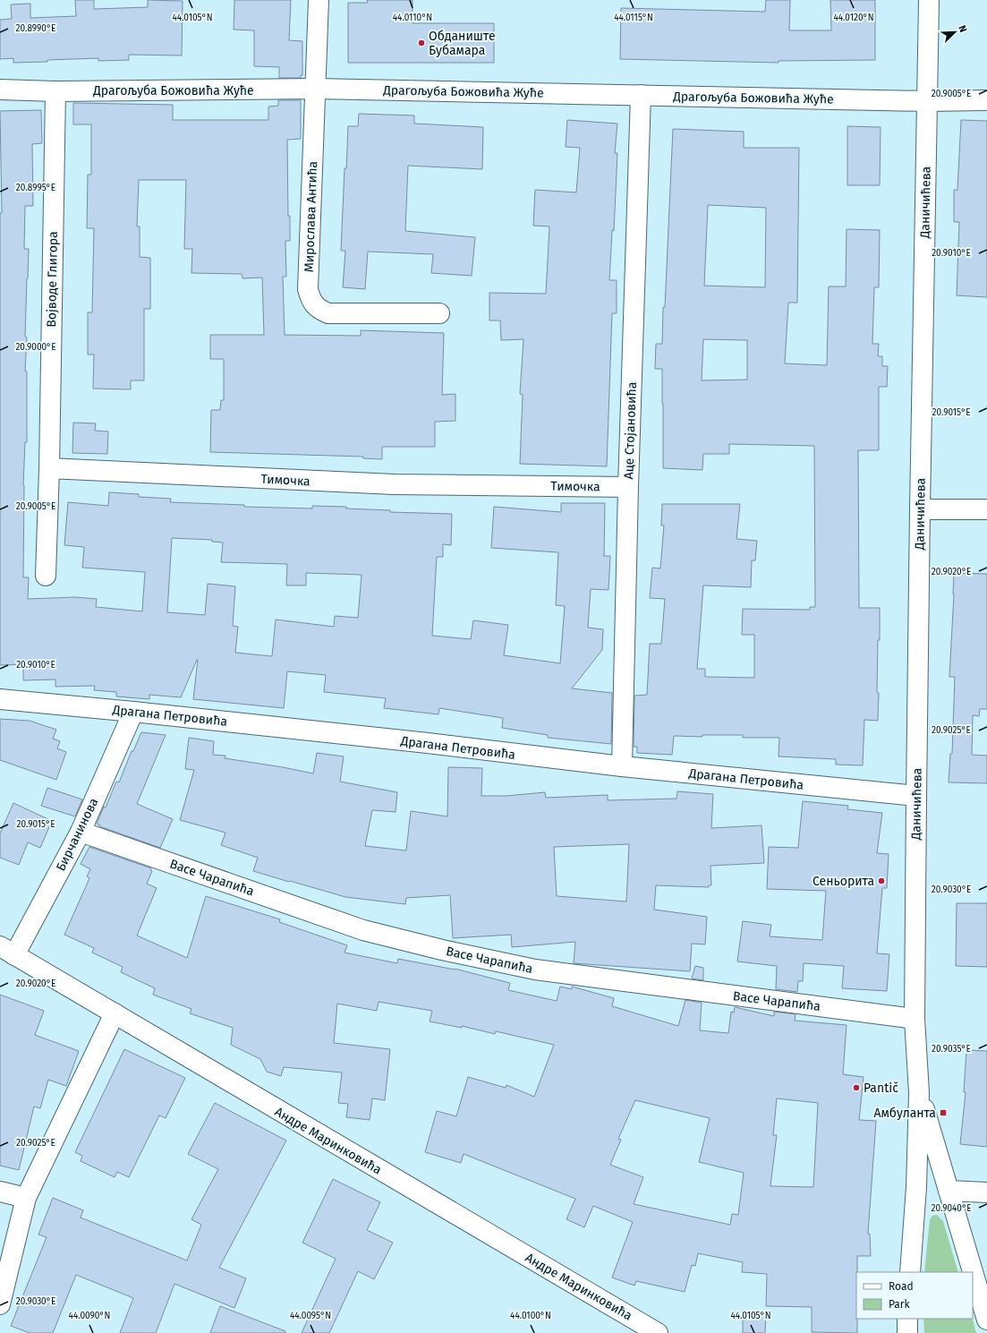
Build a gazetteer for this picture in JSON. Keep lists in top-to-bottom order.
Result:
{
  "streets": {
    "street": [
      "Драгољуба Божовића Жуће",
      "Даничићева",
      "Мирослава Антића",
      "Војводе Глигора",
      "Аце Стојановића",
      "Тимочка",
      "Драгана Петровића",
      "Бирчанинова",
      "Васе Чарапића",
      "Андре Маринковића"
    ]
  },
  "crossings": [
    ["Драгољуба Божовића Жуће", "Даничићева"],
    ["Драгољуба Божовића Жуће", "Мирослава Антића"],
    ["Драгољуба Божовића Жуће", "Војводе Глигора"],
    ["Драгољуба Божовића Жуће", "Аце Стојановића"],
    ["Даничићева", "Драгана Петровића"],
    ["Даничићева", "Васе Чарапића"],
    ["Војводе Глигора", "Тимочка"],
    ["Аце Стојановића", "Тимочка"],
    ["Аце Стојановића", "Драгана Петровића"],
    ["Драгана Петровића", "Бирчанинова"],
    ["Бирчанинова", "Васе Чарапића"],
    ["Бирчанинова", "Андре Маринковића"]
  ],
  "places": {
    "other": ["Обданиште Бубамара", "Сеньорита", "Pantič"],
    "transit": ["Амбуланта"]
  },
  "legend": ["Road", "Park"],
  "north": "top right",
  "coordinates": [
    "44.0105°N",
    "44.0110°N",
    "44.0115°N",
    "44.0120°N",
    "20.8990°E",
    "20.9005°E",
    "20.8995°E",
    "20.9010°E",
    "20.9000°E",
    "20.9015°E",
    "20.9020°E",
    "20.9025°E",
    "20.9030°E",
    "20.9035°E",
    "20.9040°E",
    "44.0090°N",
    "44.0095°N",
    "44.0100°N"
  ]
}
